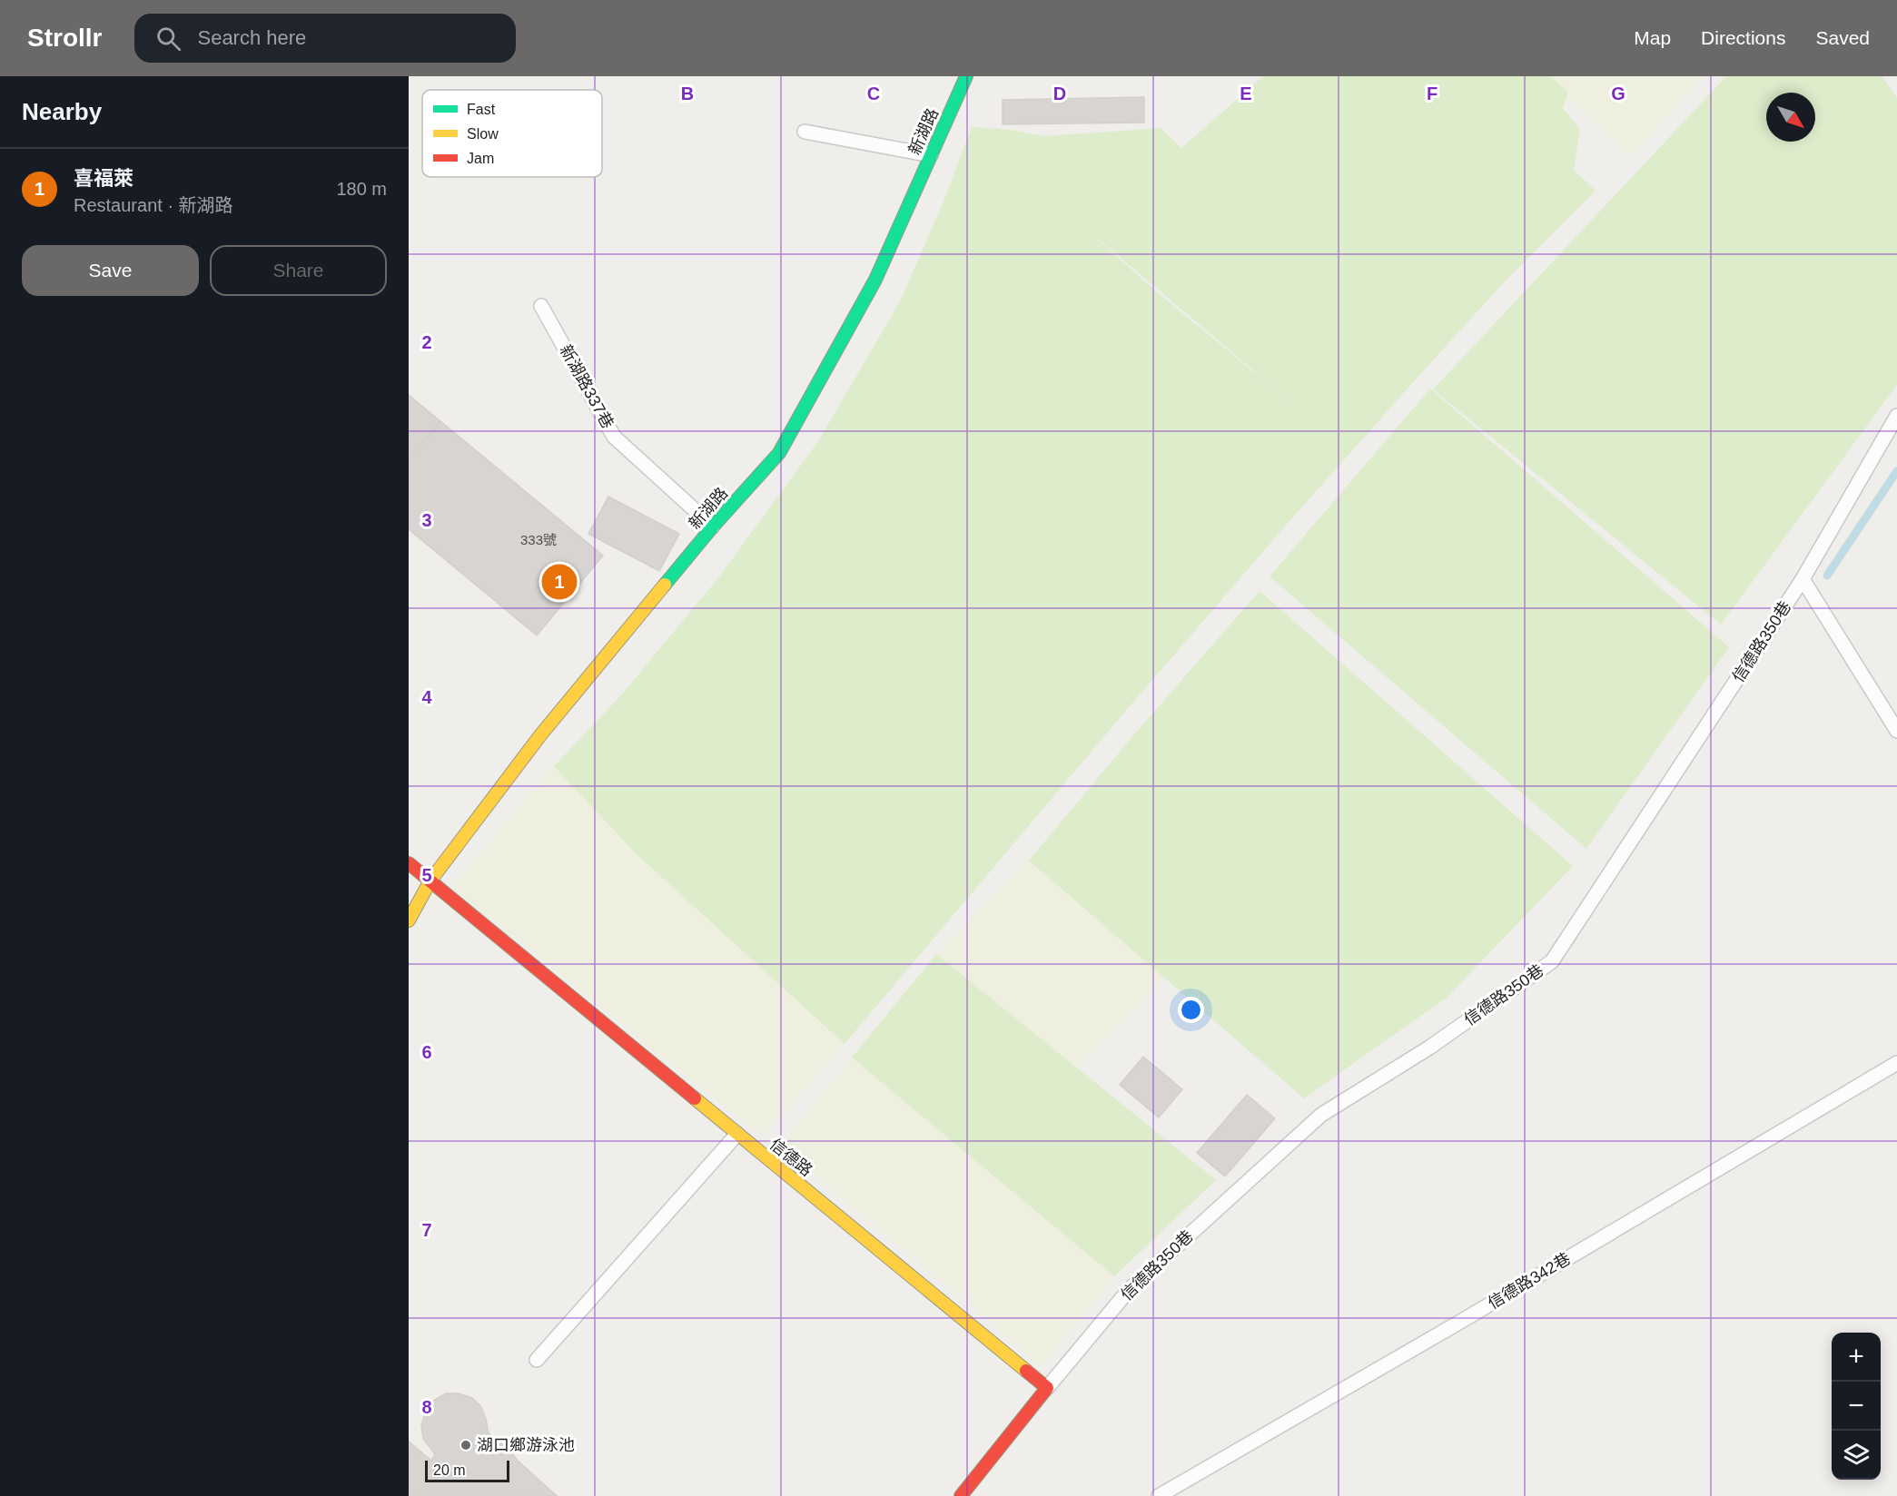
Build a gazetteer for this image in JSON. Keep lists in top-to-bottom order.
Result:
{
  "streets": {
    "street": ["新湖路", "信德路"],
    "lane": ["新湖路337巷", "信德路350巷", "信德路342巷"]
  },
  "crossings": [
    ["新湖路", "新湖路337巷"],
    ["新湖路", "信德路"],
    ["信德路350巷", "信德路"]
  ],
  "places": ["湖口鄉游泳池"],
  "house_numbers": ["333號"],
  "legend": ["Fast", "Slow", "Jam"],
  "scale_bar": "20 m",
  "north": "bottom right",
  "page": {
    "header": "Strollr",
    "search": "Search here",
    "nav": ["Map", "Directions", "Saved"],
    "heading": "Nearby",
    "list": [
      {
        "mark": "1",
        "name": "喜福萊",
        "note": "Restaurant · 新湖路",
        "value": "180 m"
      }
    ],
    "buttons": ["Save", "Share"],
    "pins": "1",
    "map_buttons": ["+", "−"],
    "scale": "20 m"
  },
  "grid": {
    "columns": [
      "B",
      "C",
      "D",
      "E",
      "F",
      "G"
    ],
    "rows": [
      "2",
      "3",
      "4",
      "5",
      "6",
      "7",
      "8"
    ]
  }
}
